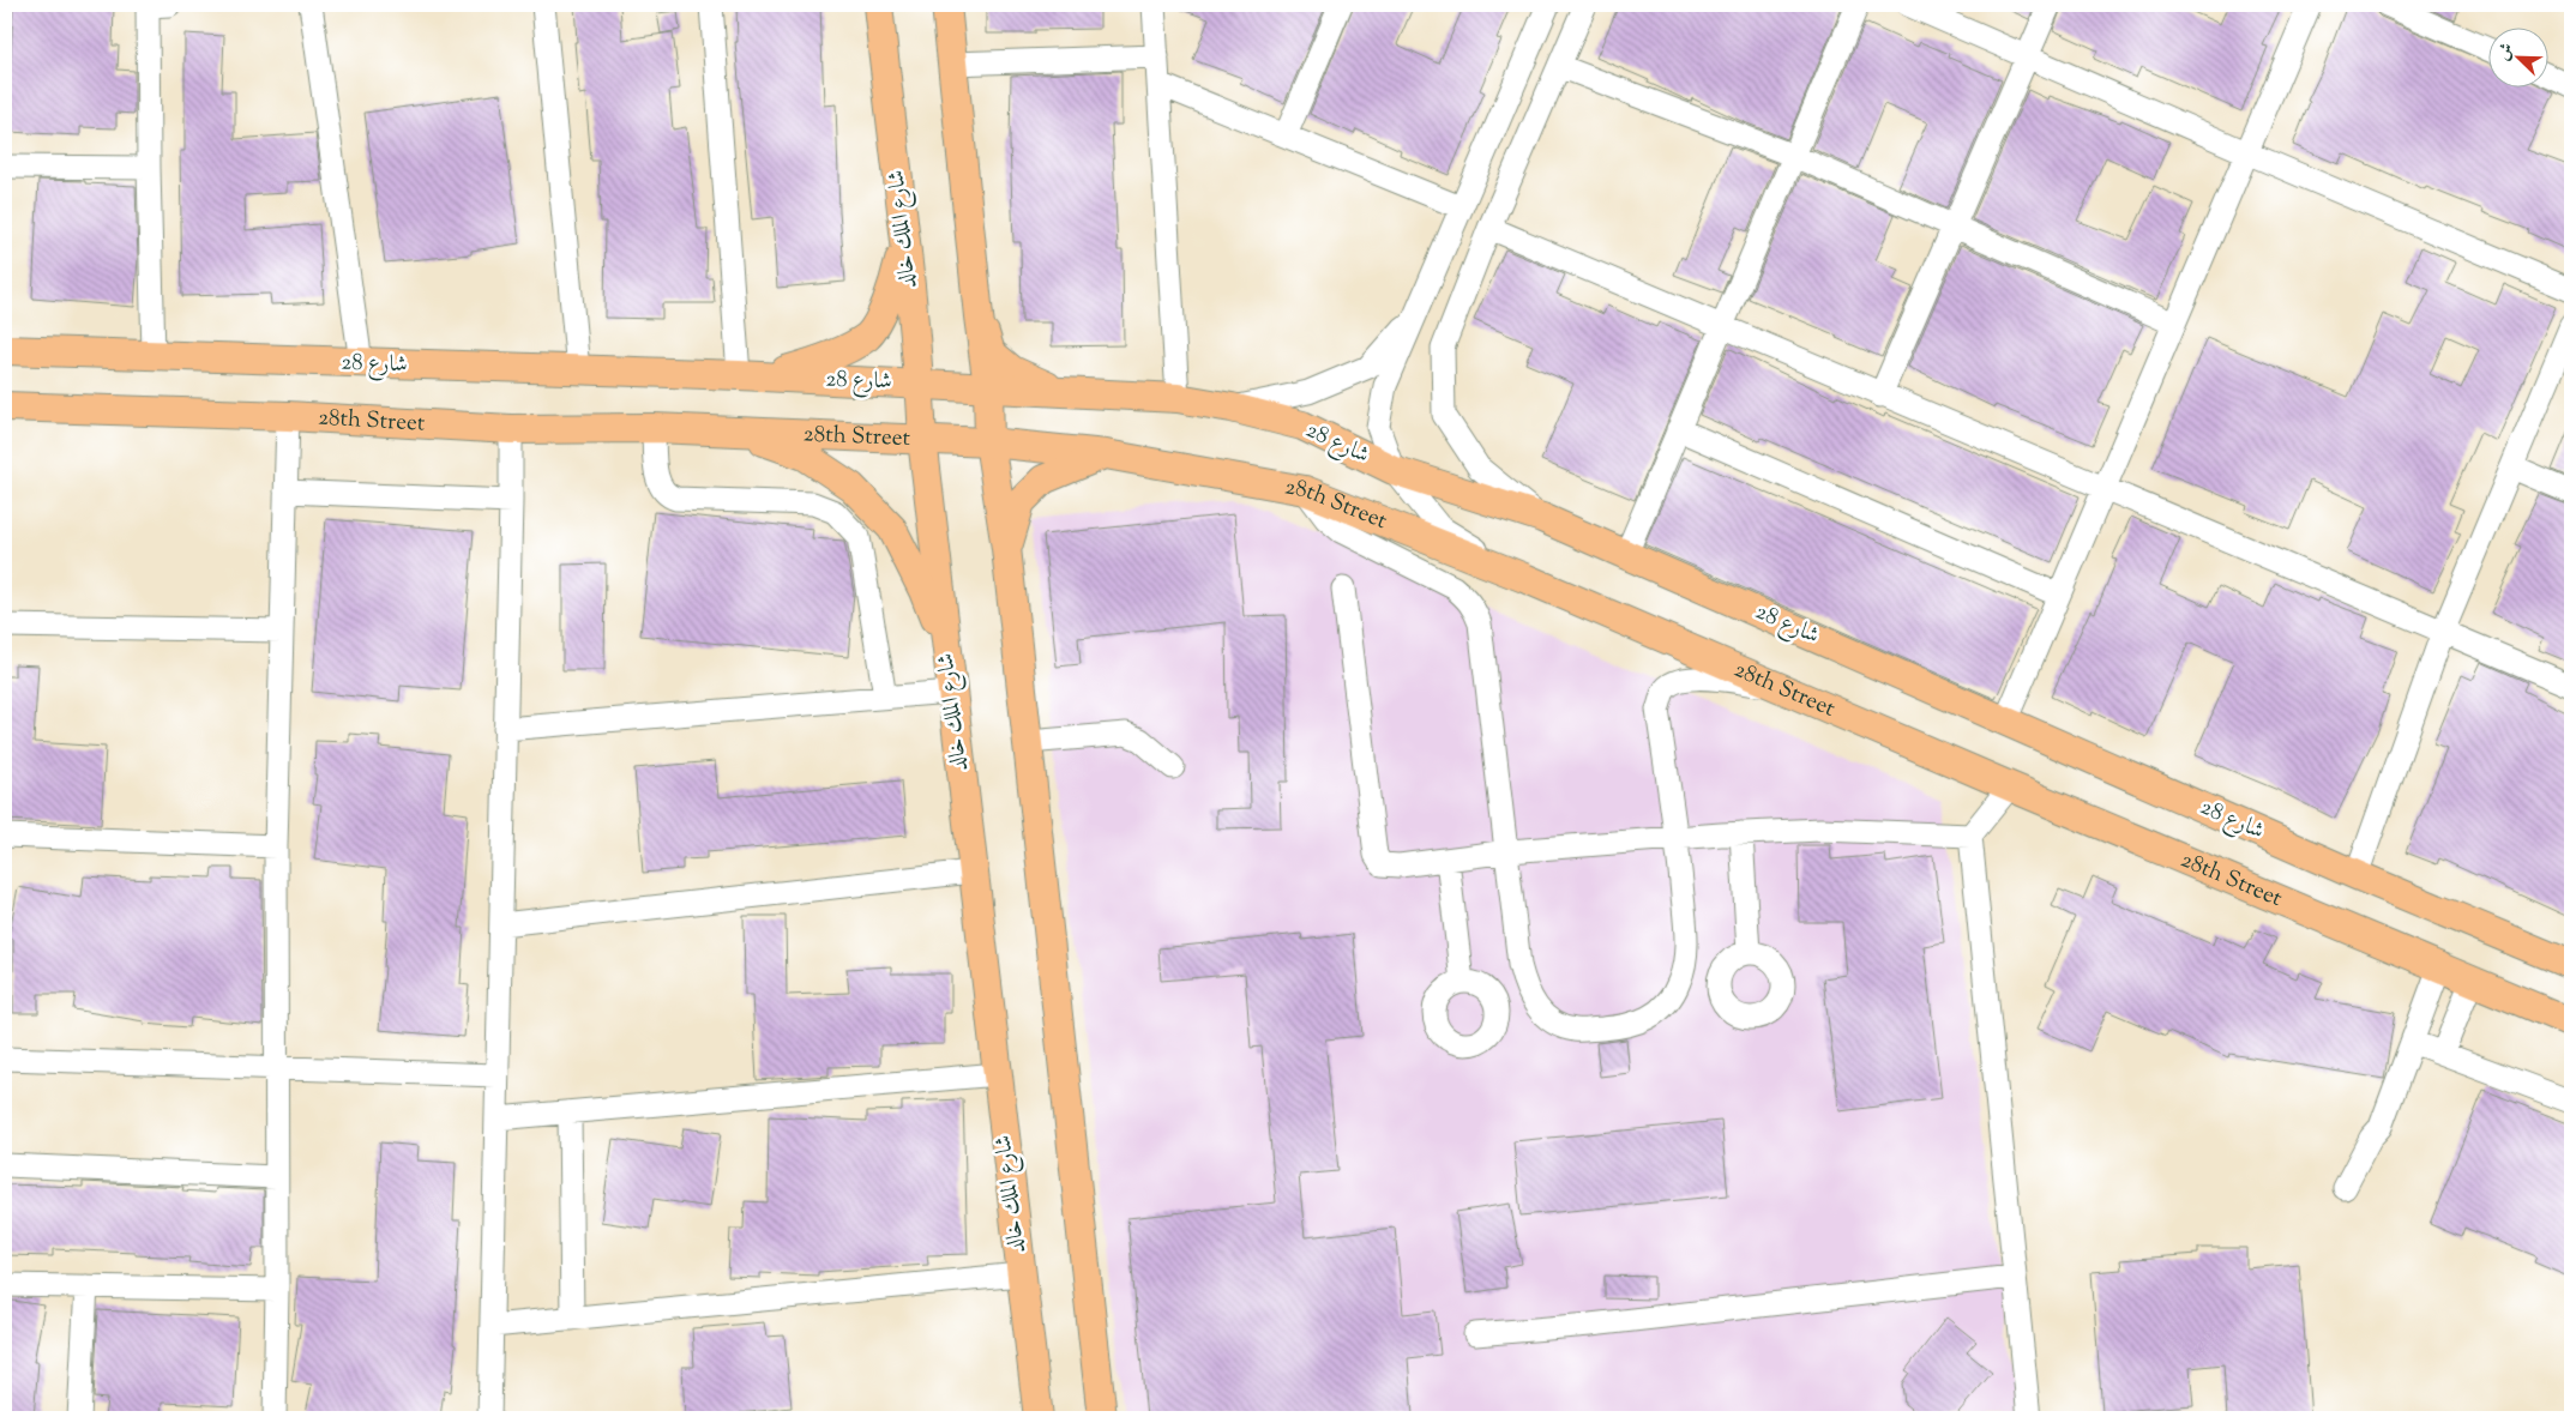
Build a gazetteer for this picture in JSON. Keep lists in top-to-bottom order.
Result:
{
  "streets": {
    "main road": ["شارع الملك خالد", "شارع 28", "28th Street"]
  },
  "crossings": [
    ["شارع الملك خالد", "شارع 28"],
    ["شارع الملك خالد", "28th Street"]
  ],
  "north": "top left"
}
